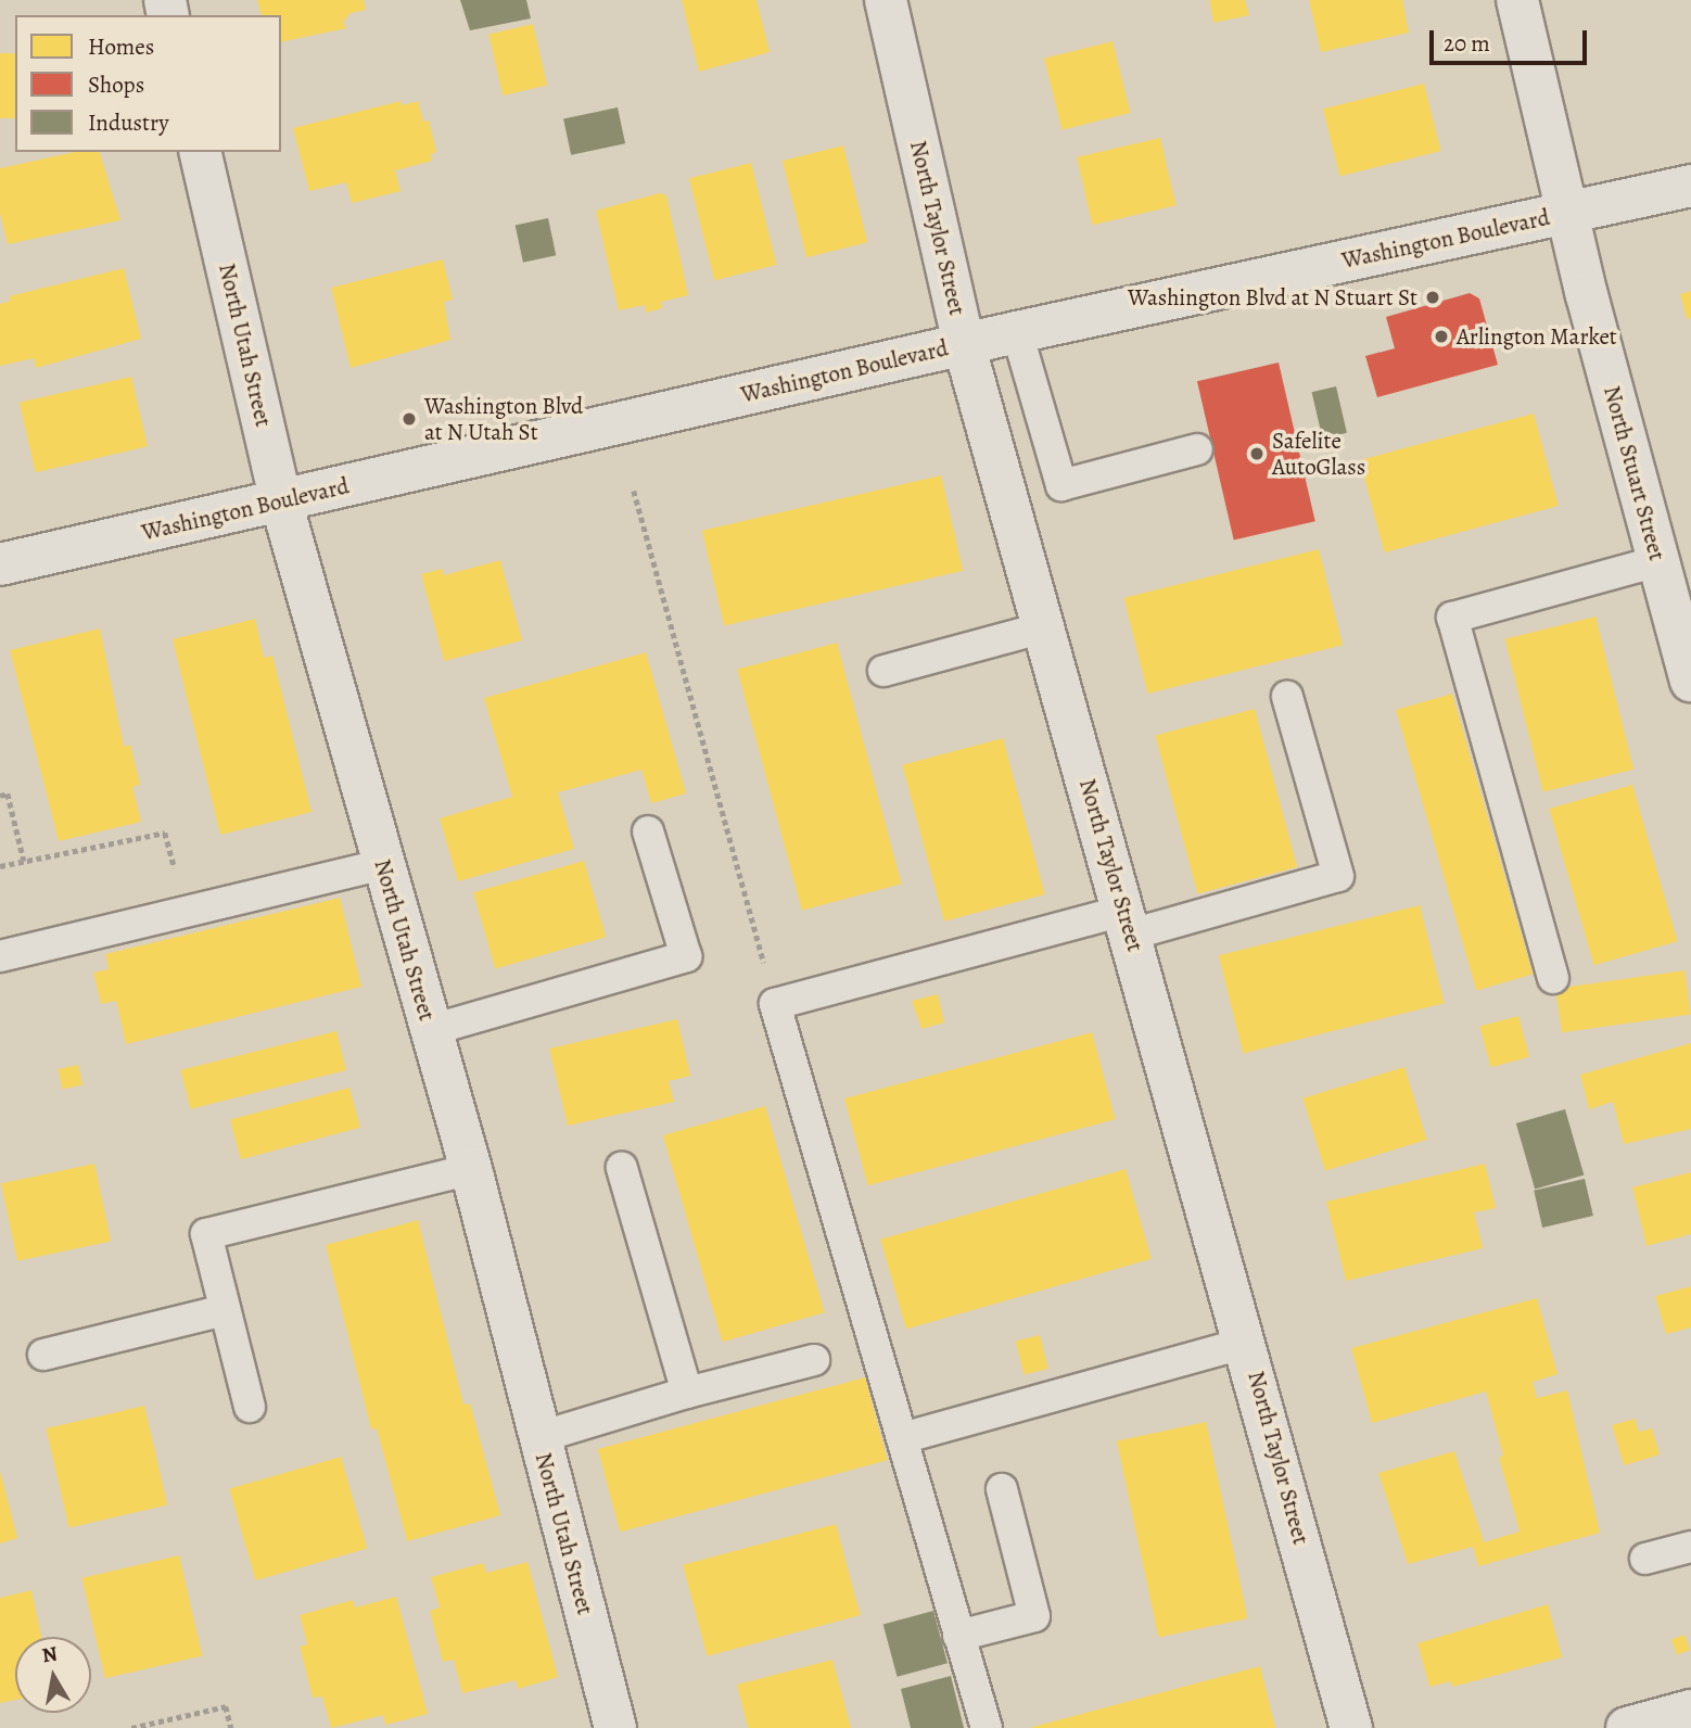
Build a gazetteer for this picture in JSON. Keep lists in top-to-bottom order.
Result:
{
  "streets": {
    "street": [
      "North Taylor Street",
      "Washington Boulevard",
      "North Utah Street",
      "North Stuart Street"
    ]
  },
  "crossings": [
    ["North Taylor Street", "Washington Boulevard"],
    ["Washington Boulevard", "North Utah Street"],
    ["Washington Boulevard", "North Stuart Street"]
  ],
  "places": [
    "Washington Blvd at N Stuart St",
    "Arlington Market",
    "Washington Blvd at N Utah St",
    "Safelite AutoGlass"
  ],
  "legend": ["Homes", "Shops", "Industry"],
  "scale_bar": "20 m",
  "north": "top"
}
